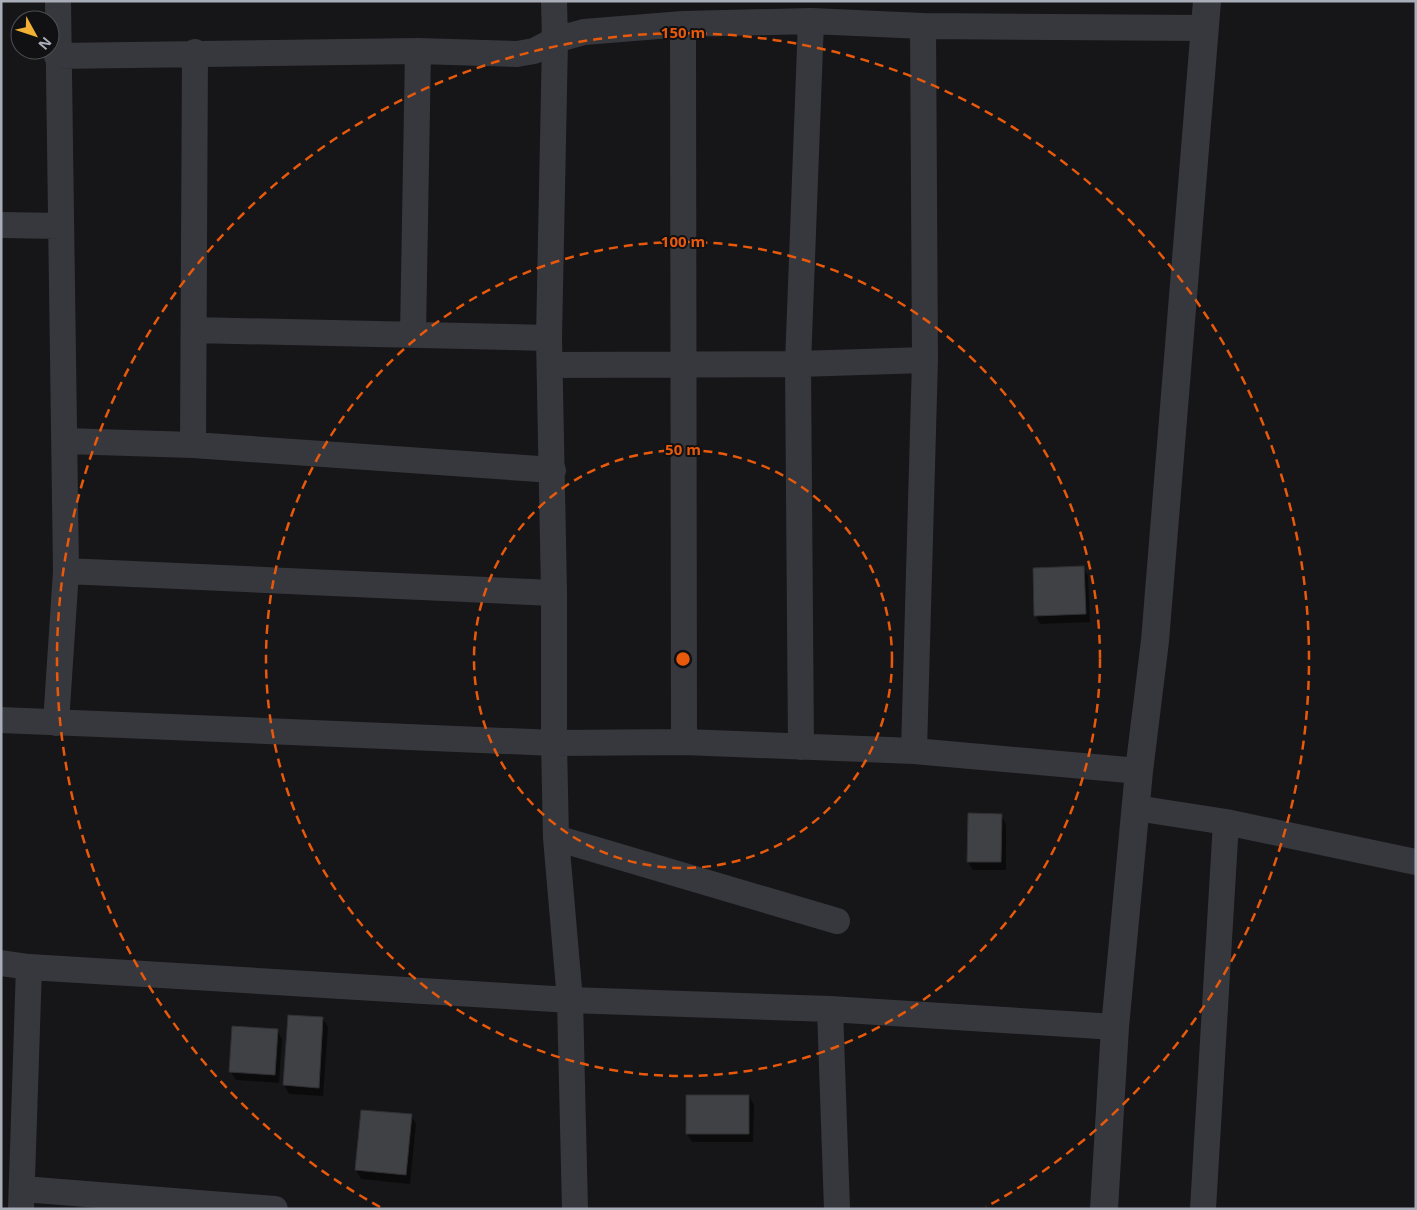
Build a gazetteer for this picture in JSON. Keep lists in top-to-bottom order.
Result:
{
  "north": "bottom right",
  "rings": ["150 m", "100 m", "50 m"]
}
